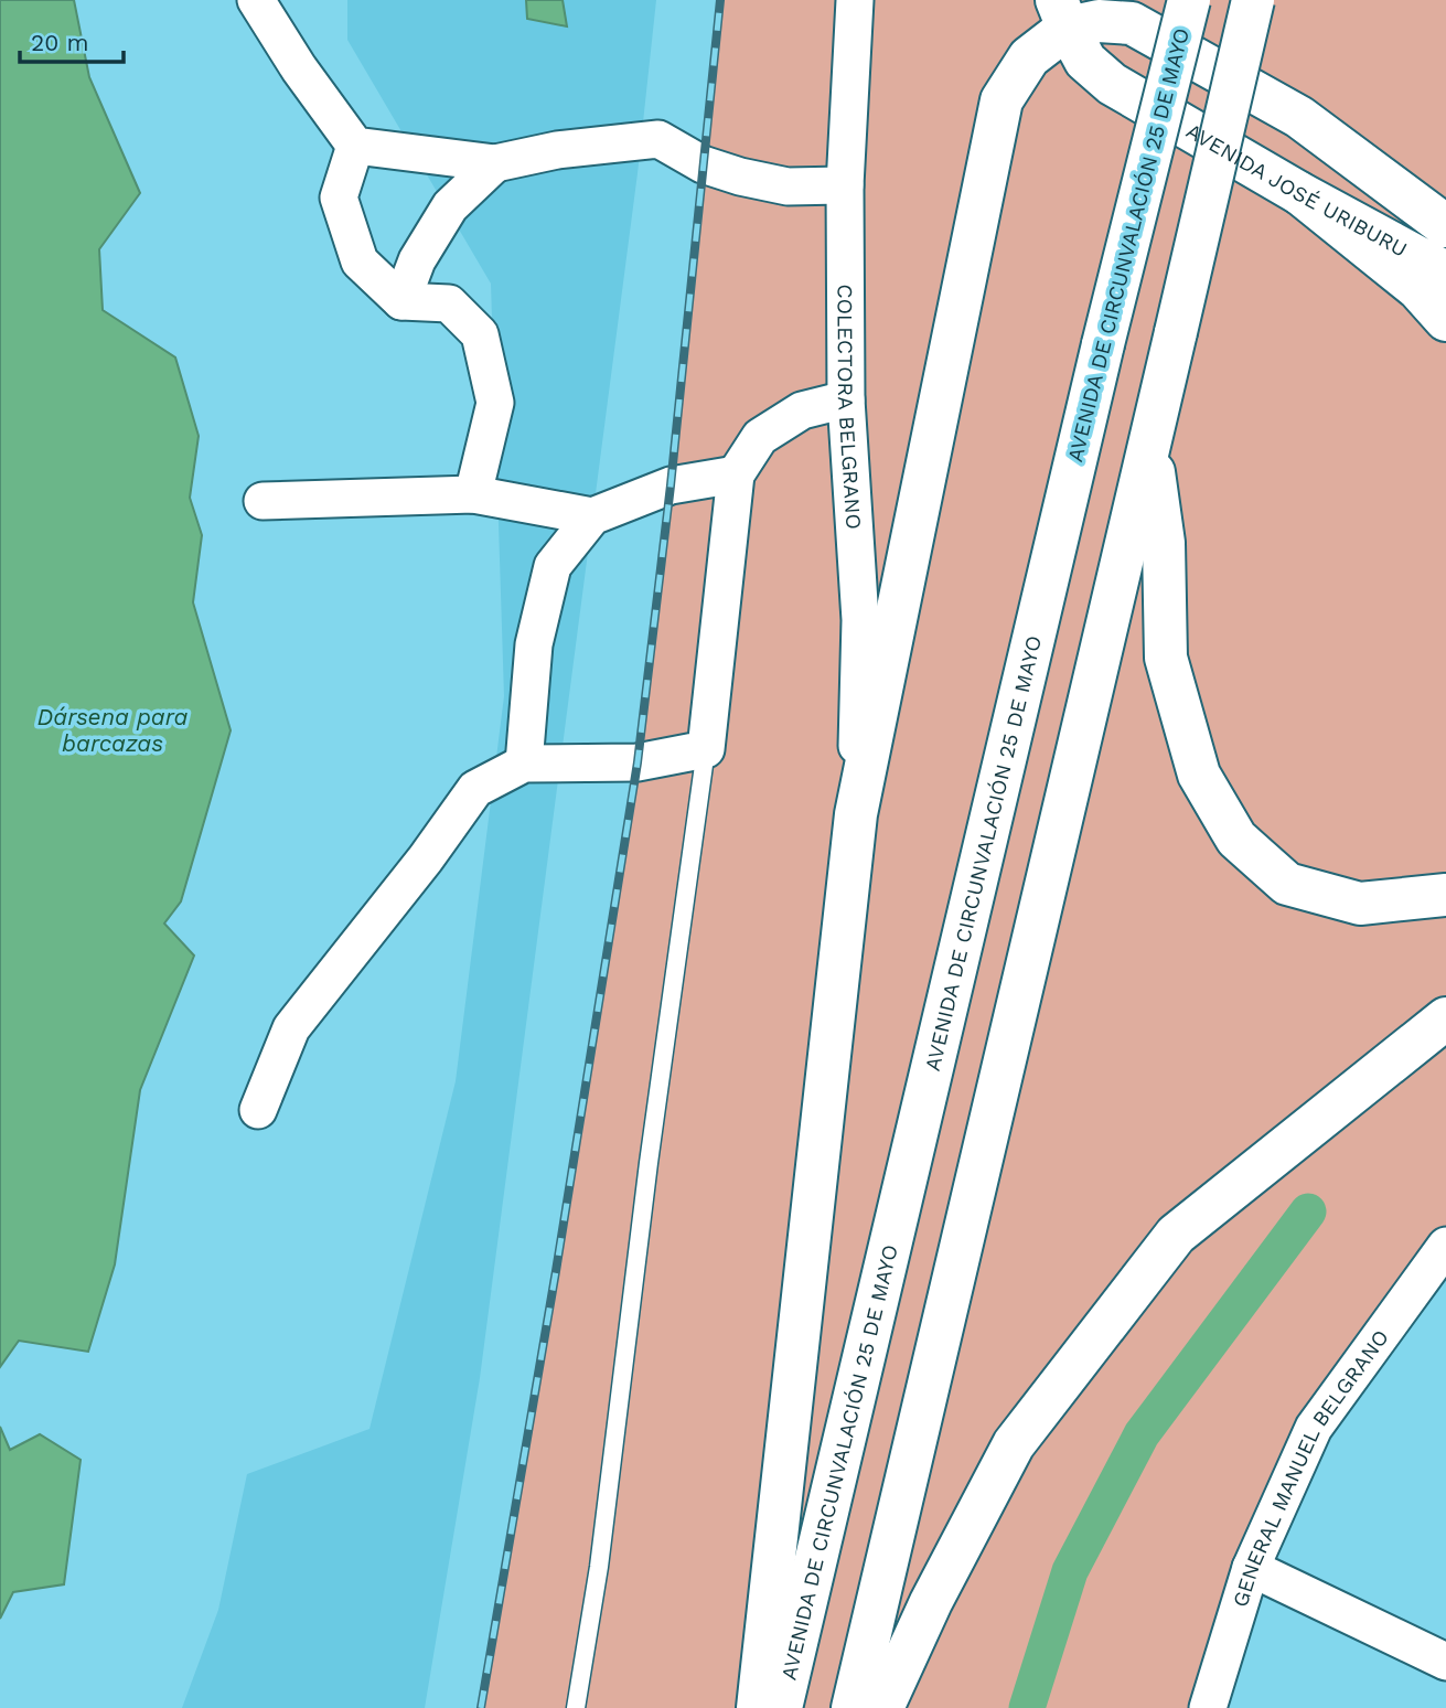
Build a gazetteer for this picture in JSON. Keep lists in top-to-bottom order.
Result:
{
  "streets": {
    "main road": ["AVENIDA JOSÉ URIBURU", "AVENIDA DE CIRCUNVALACIÓN 25 DE MAYO"],
    "street": ["COLECTORA BELGRANO", "GENERAL MANUEL BELGRANO"]
  },
  "water": ["Dársena para barcazas"],
  "scale_bar": "20 m"
}
